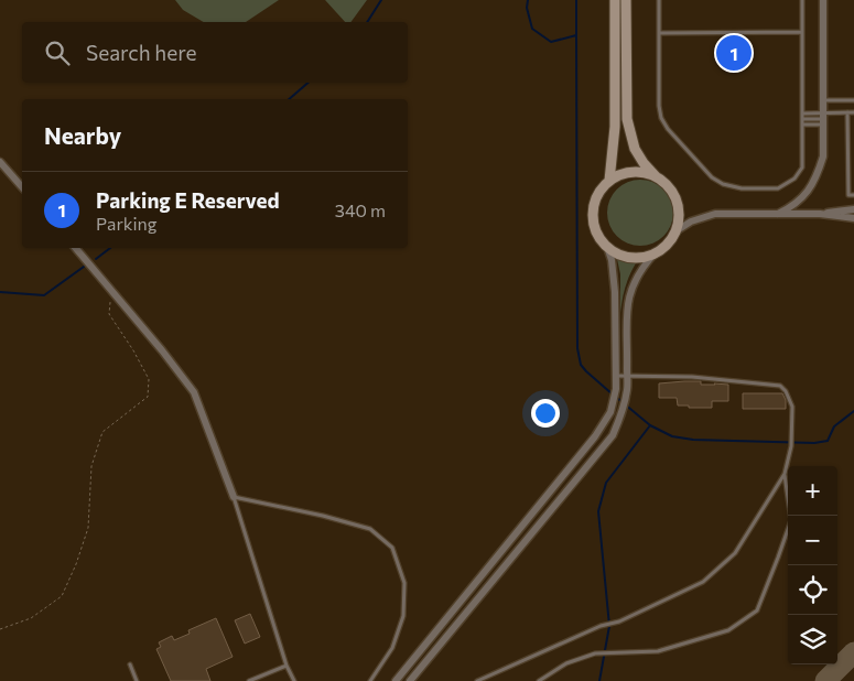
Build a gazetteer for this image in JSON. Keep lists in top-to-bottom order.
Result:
{
  "page": {
    "search": "Search here",
    "pins": "1",
    "heading": "Nearby",
    "list": [
      {
        "mark": "1",
        "name": "Parking E Reserved",
        "note": "Parking",
        "value": "340 m"
      }
    ],
    "map_buttons": ["+", "−"]
  }
}
